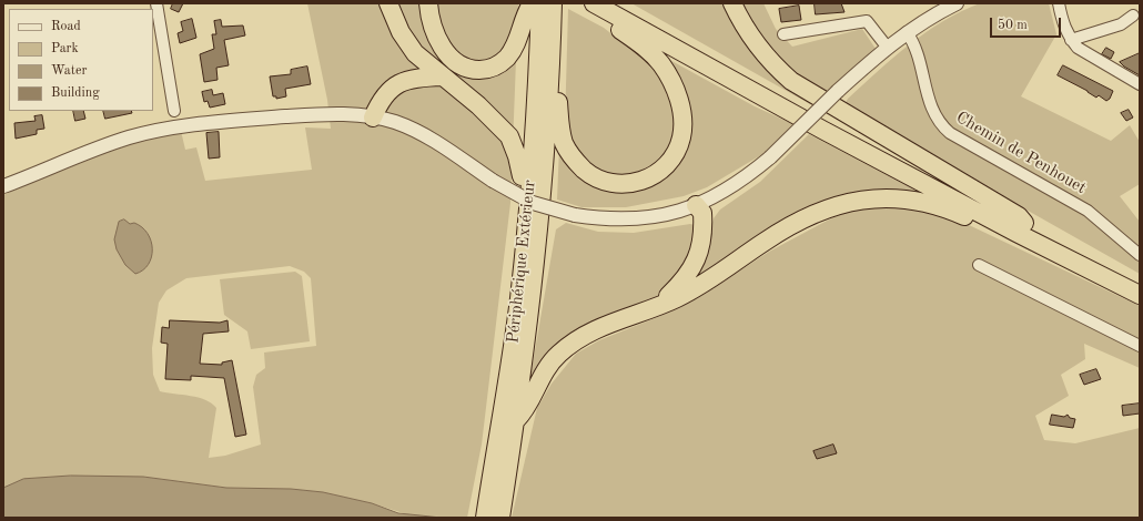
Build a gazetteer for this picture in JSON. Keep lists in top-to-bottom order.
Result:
{
  "streets": {
    "highway": ["Périphérique Extérieur"],
    "street": ["Chemin de Penhouet"]
  },
  "legend": [
    "Road",
    "Park",
    "Water",
    "Building"
  ],
  "scale_bar": "50 m"
}
